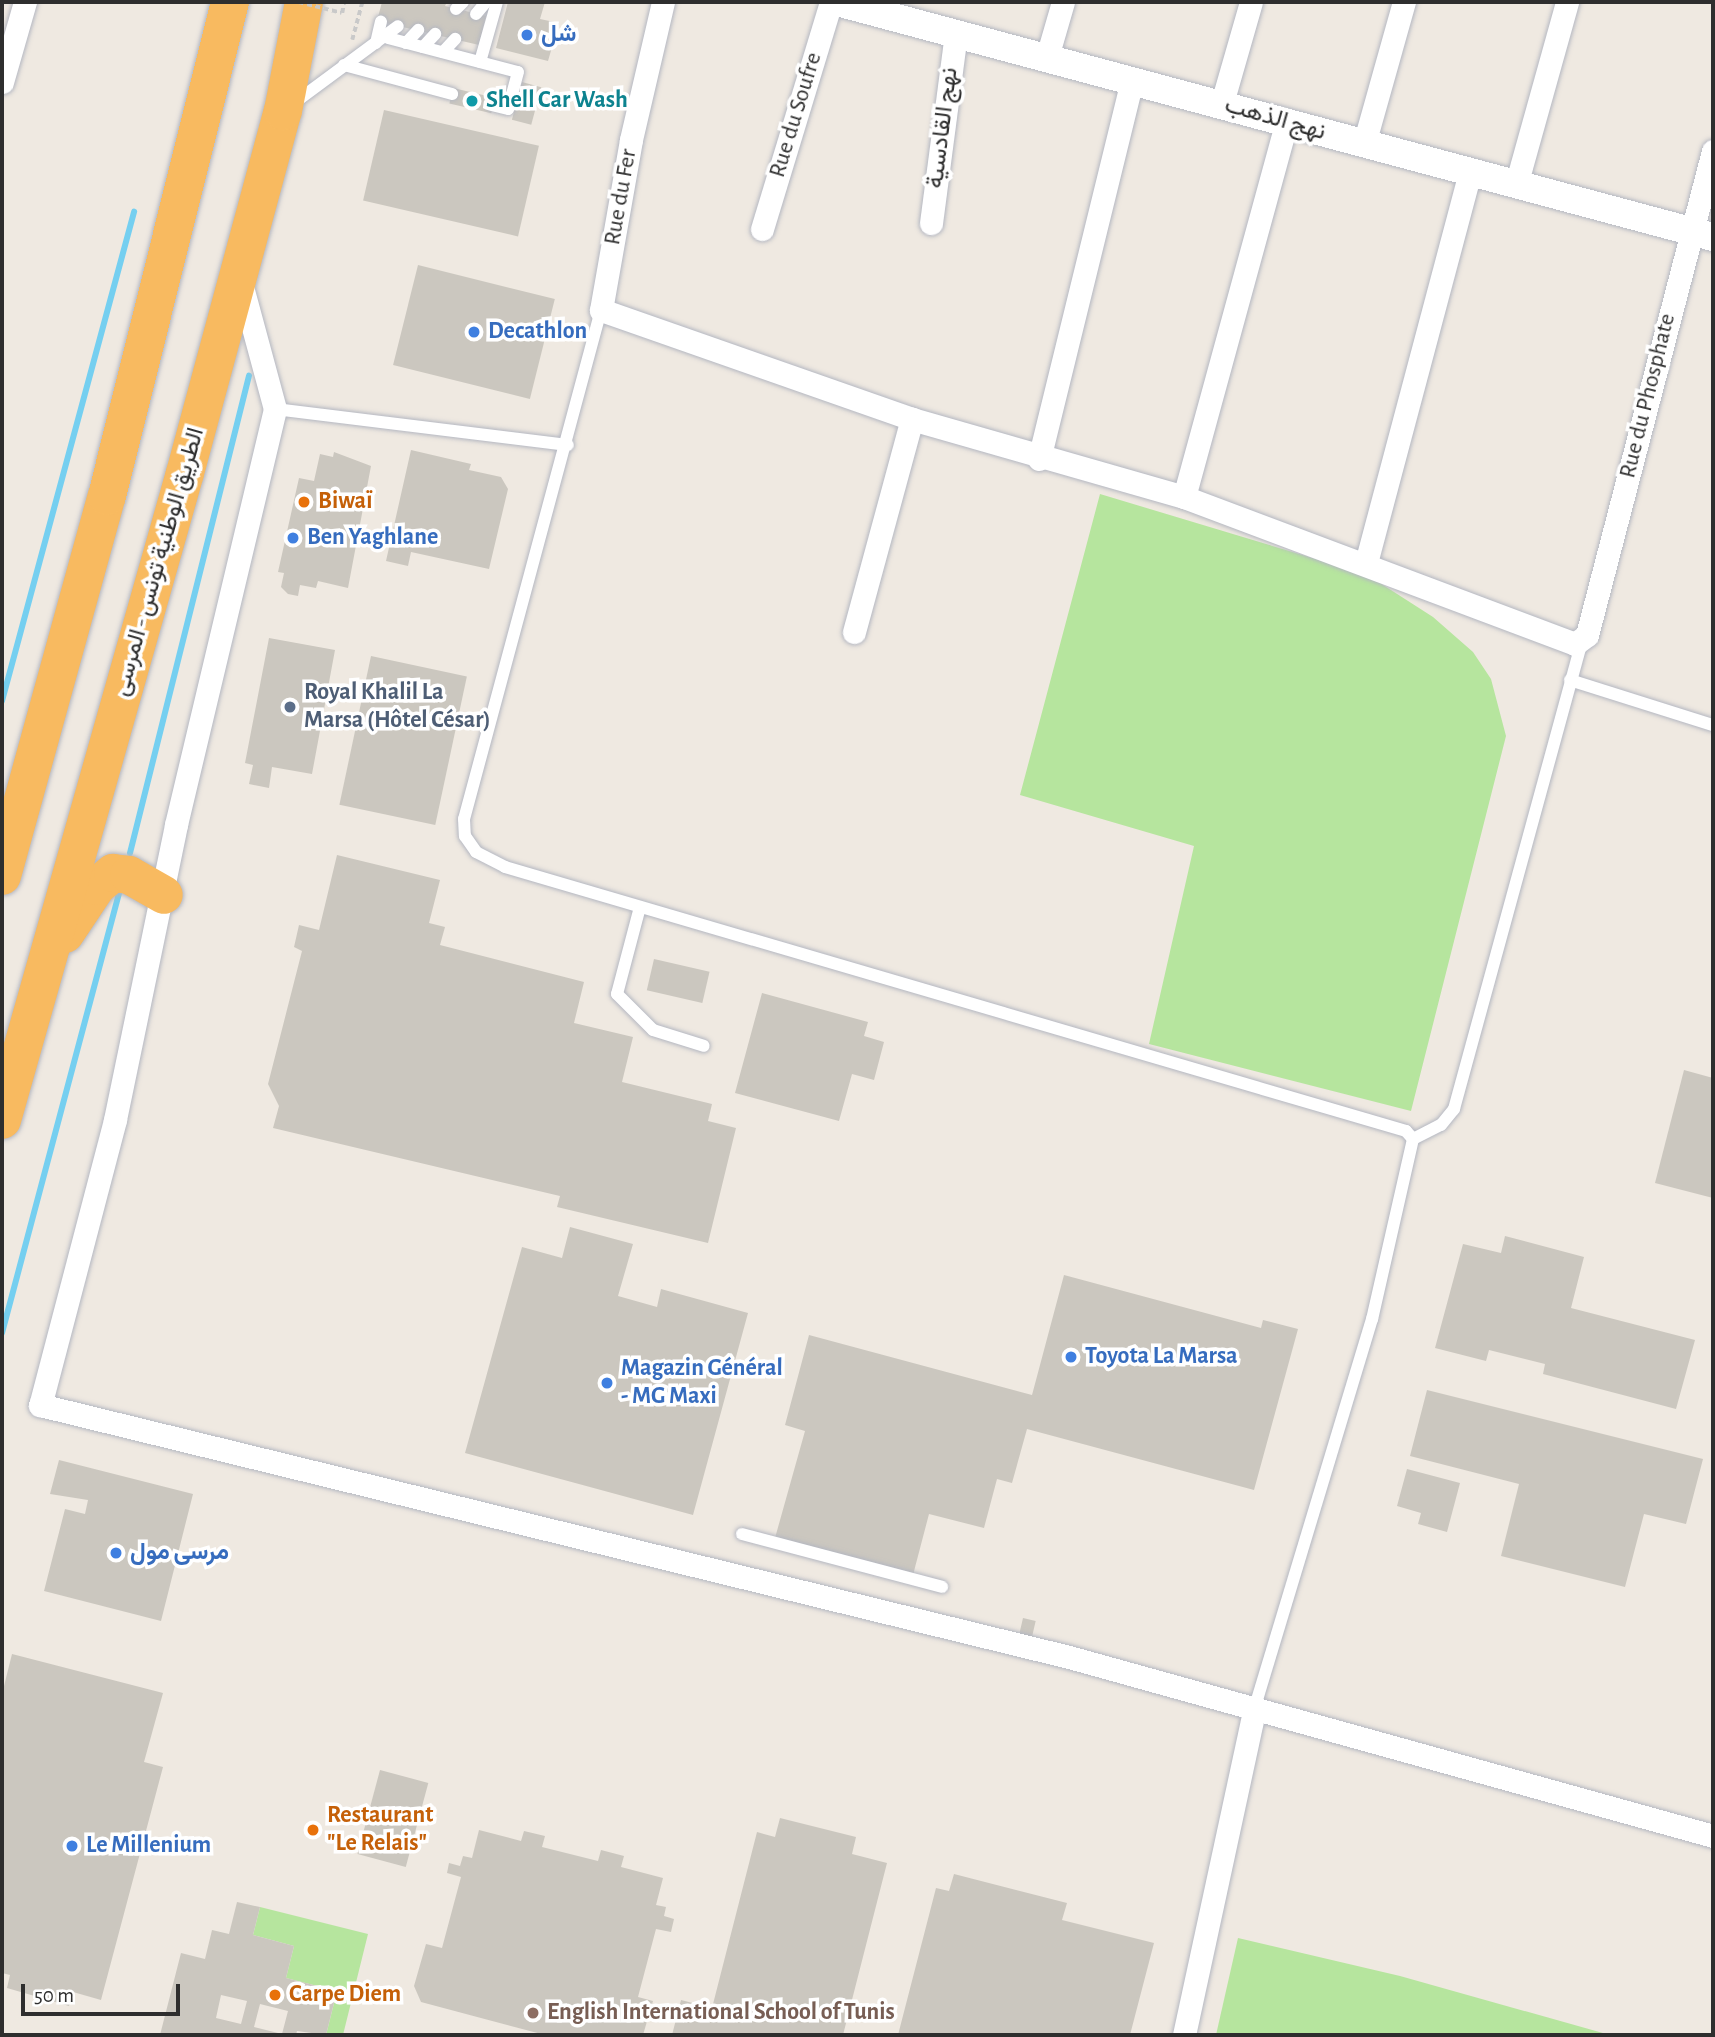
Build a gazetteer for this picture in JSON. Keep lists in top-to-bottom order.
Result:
{
  "streets": {
    "highway": ["الطريق الوطنية تونس - المرسى"],
    "street": [
      "Rue du Soufre",
      "نهج الذهب",
      "نهج القادسية",
      "Rue du Fer",
      "Rue du Phosphate"
    ]
  },
  "crossings": [
    ["نهج الذهب", "نهج القادسية"],
    ["نهج الذهب", "Rue du Phosphate"]
  ],
  "places": [
    "شل",
    "Shell Car Wash",
    "Decathlon",
    "Biwaï",
    "Ben Yaghlane",
    "Royal Khalil La Marsa (Hôtel César)",
    "Toyota La Marsa",
    "Magazin Général - MG Maxi",
    "مرسى مول",
    "Restaurant \"Le Relais\"",
    "Le Millenium",
    "Carpe Diem",
    "English International School of Tunis"
  ],
  "scale_bar": "50 m"
}
